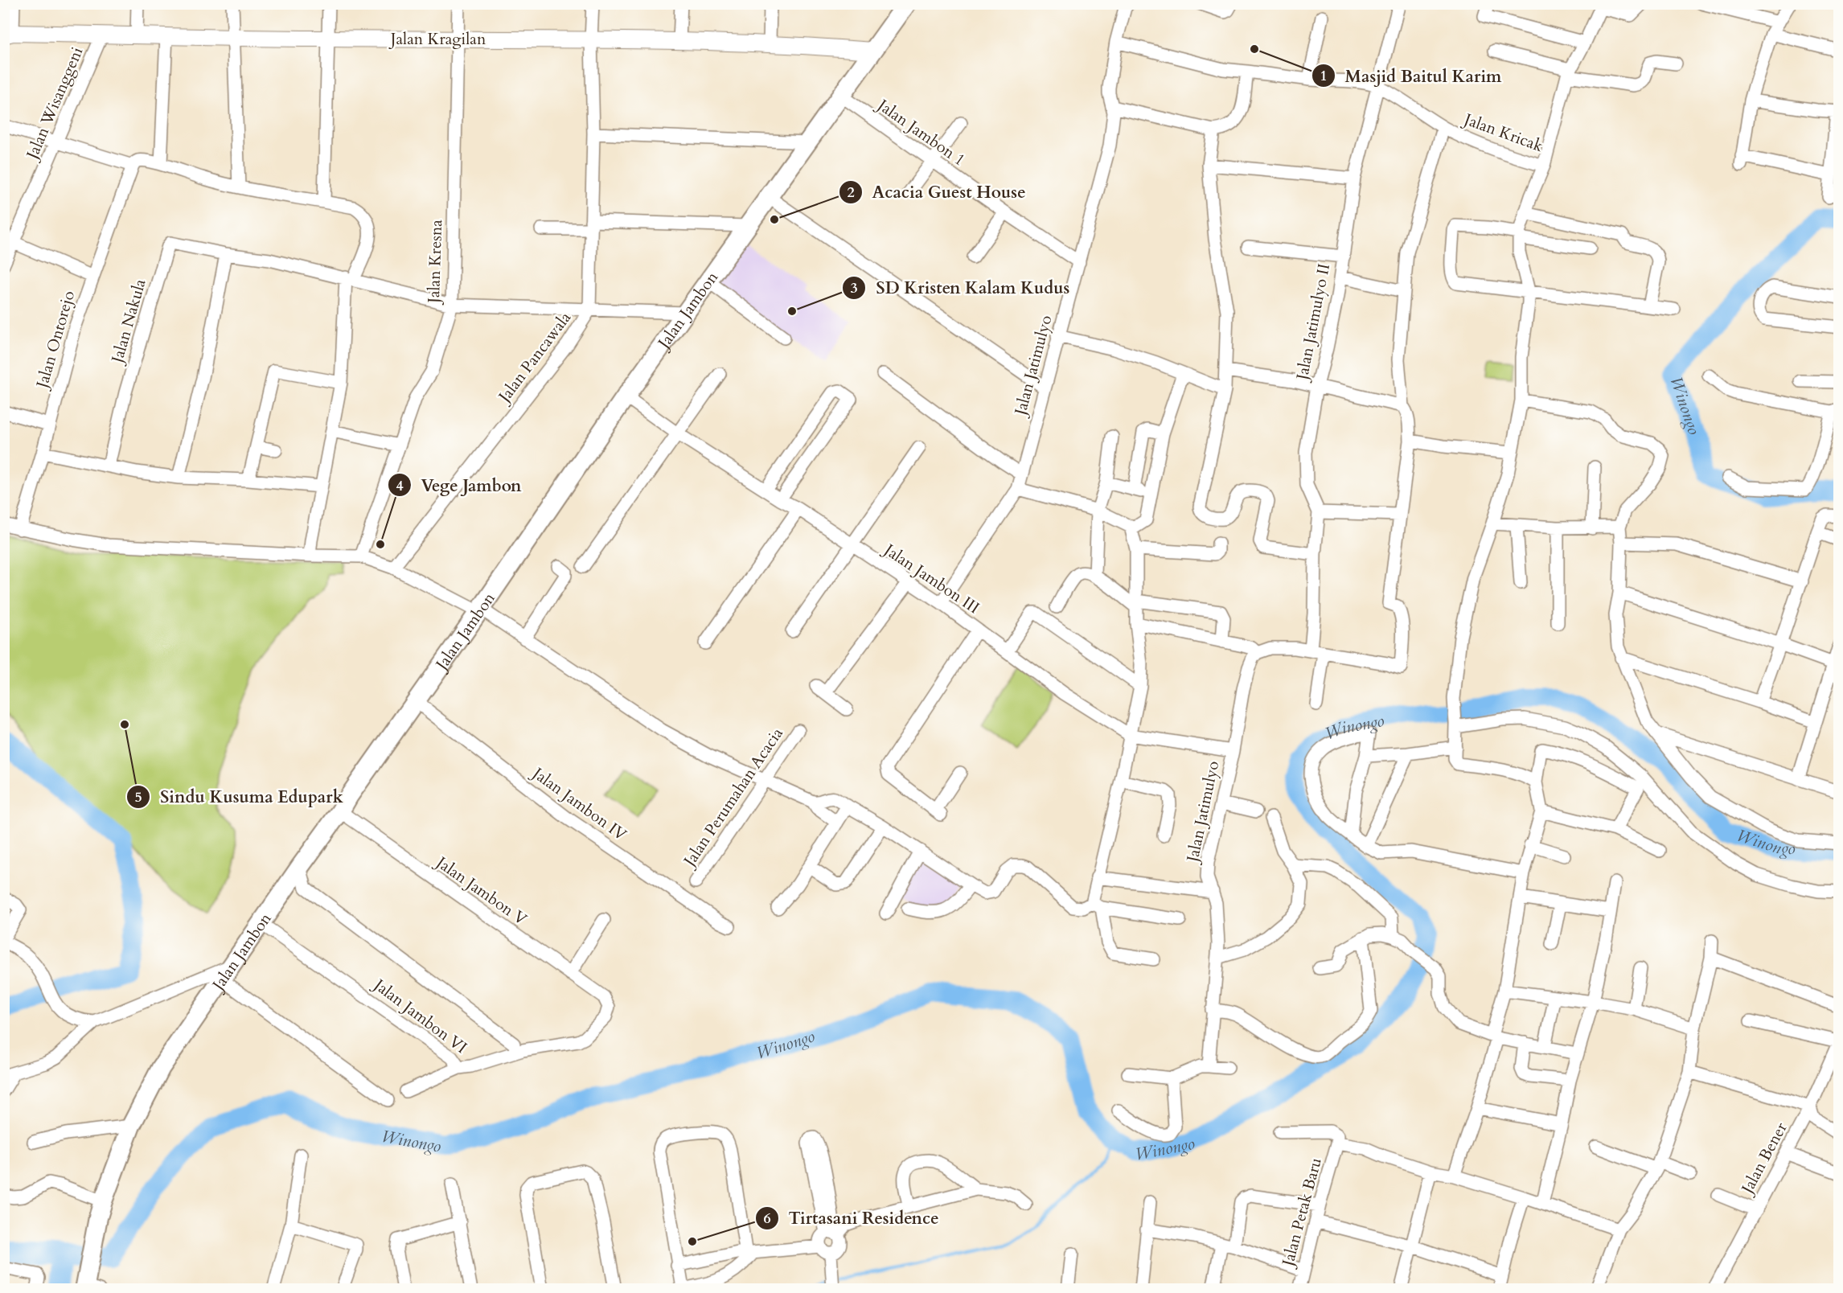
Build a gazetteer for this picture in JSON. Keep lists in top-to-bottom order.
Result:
{
  "streets": {
    "main road": ["Jalan Jambon"],
    "street": [
      "Jalan Kragilan",
      "Jalan Wisanggeni",
      "Jalan Jambon 1",
      "Jalan Kricak",
      "Jalan Kresna",
      "Jalan Nakula",
      "Jalan Jatimulyo II",
      "Jalan Ontorejo",
      "Jalan Pancawala",
      "Jalan Jatimulyo",
      "Jalan Jambon III",
      "Jalan Perumahan Acacia",
      "Jalan Jambon IV",
      "Jalan Jambon V",
      "Jalan Jambon VI",
      "Jalan Bener",
      "Jalan Petak Baru"
    ]
  },
  "crossings": [
    ["Jalan Kragilan", "Jalan Wisanggeni"],
    ["Jalan Kragilan", "Jalan Kresna"],
    ["Jalan Kragilan", "Jalan Jambon"],
    ["Jalan Kragilan", "Jalan Pancawala"],
    ["Jalan Jambon 1", "Jalan Jambon"],
    ["Jalan Jambon 1", "Jalan Jatimulyo"],
    ["Jalan Kricak", "Jalan Jatimulyo II"],
    ["Jalan Kricak", "Jalan Jatimulyo"],
    ["Jalan Kresna", "Jalan Nakula"],
    ["Jalan Jambon", "Jalan Nakula"],
    ["Jalan Jambon", "Jalan Jambon III"],
    ["Jalan Jambon", "Jalan Jambon IV"],
    ["Jalan Jambon", "Jalan Jambon V"],
    ["Jalan Jambon", "Jalan Jambon VI"],
    ["Jalan Nakula", "Jalan Pancawala"],
    ["Jalan Jatimulyo", "Jalan Jambon III"],
    ["Jalan Jambon V", "Jalan Jambon VI"]
  ],
  "water": ["Winongo"],
  "places": [
    "Masjid Baitul Karim",
    "Acacia Guest House",
    "SD Kristen Kalam Kudus",
    "Vege Jambon",
    "Sindu Kusuma Edupark",
    "Tirtasani Residence"
  ]
}
